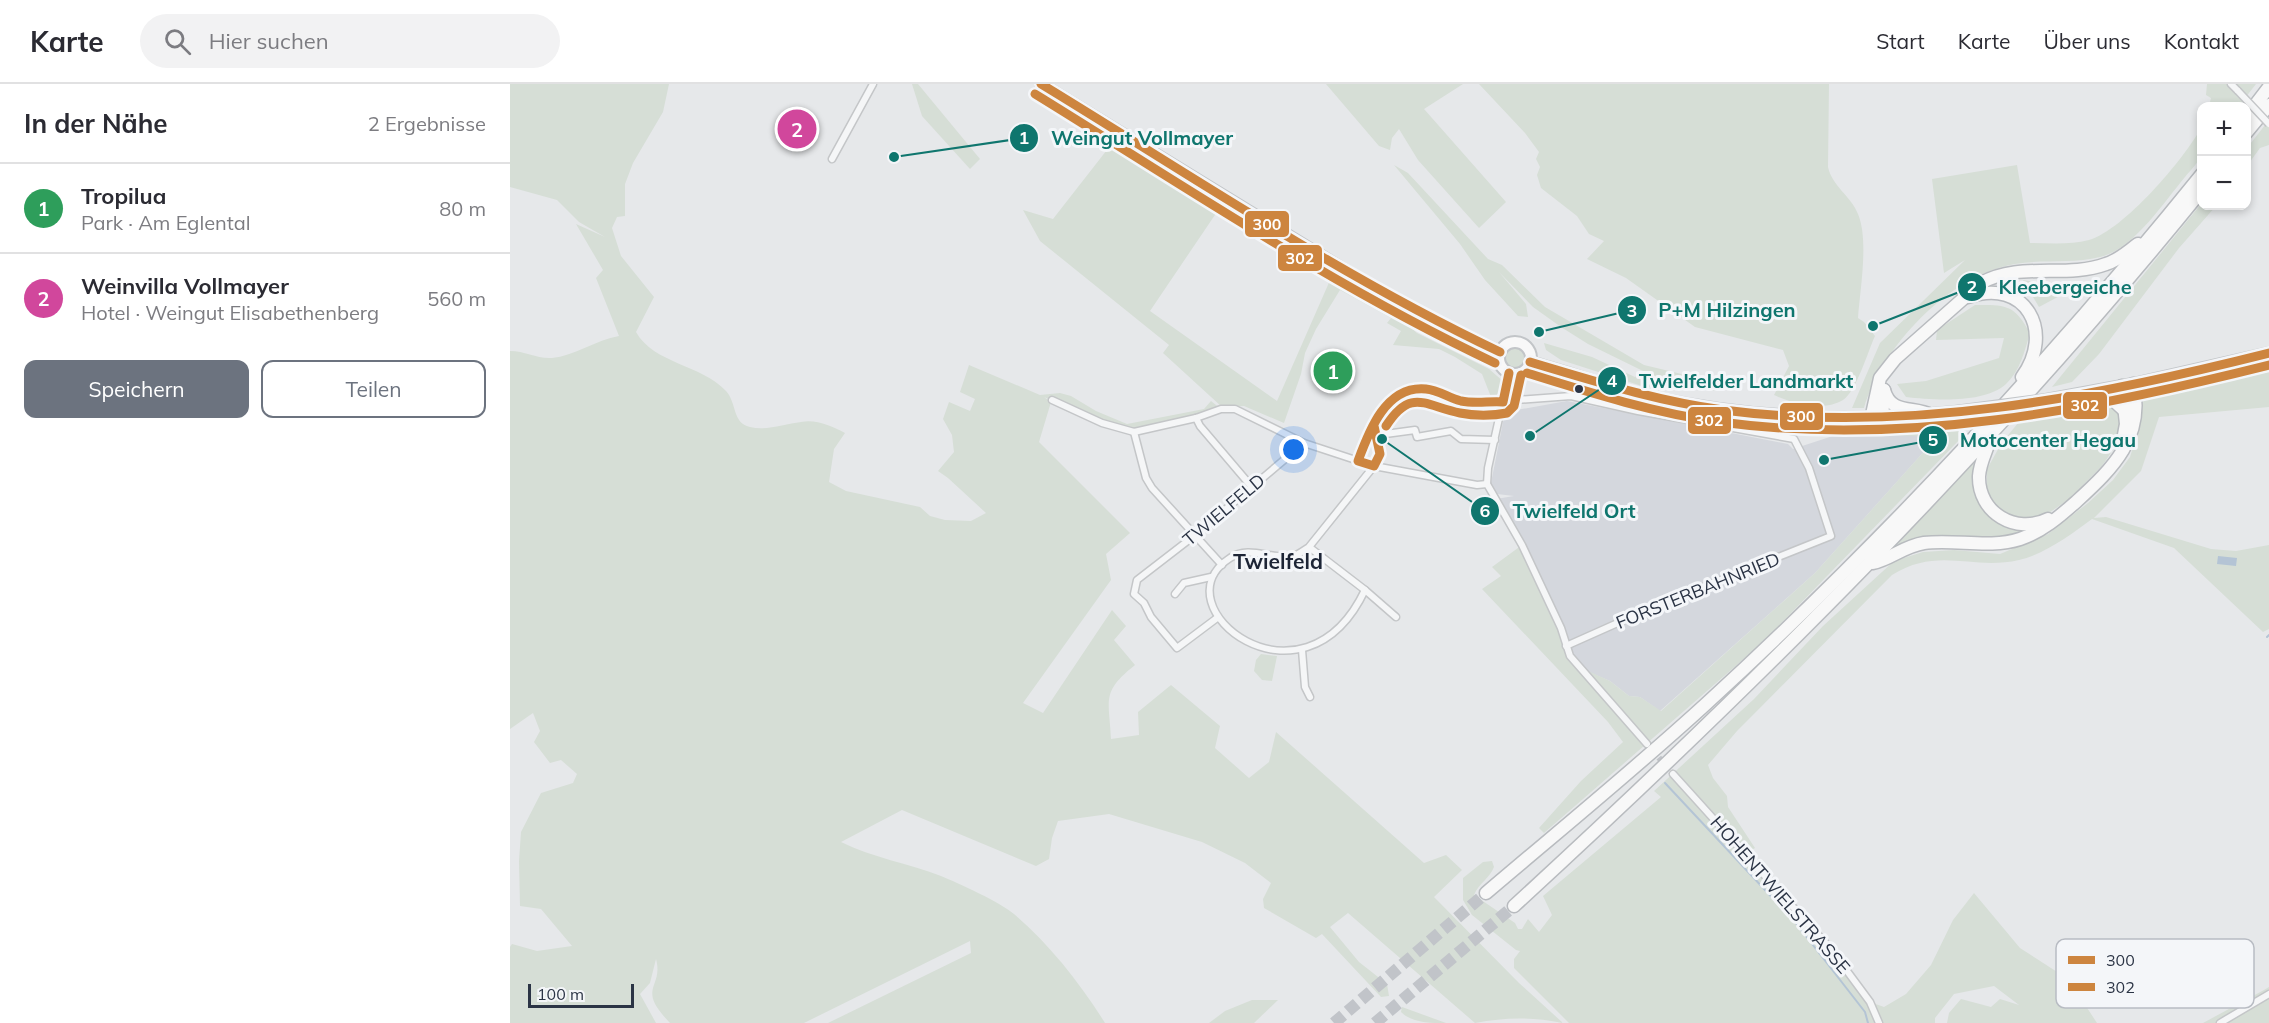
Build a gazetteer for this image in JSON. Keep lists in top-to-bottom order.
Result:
{
  "streets": {
    "street": ["TWIELFELD", "FORSTERBAHNRIED", "HOHENTWIELSTRASSE"]
  },
  "districts": ["Twielfeld"],
  "places": [
    "Weingut Vollmayer",
    "Kleebergeiche",
    "P+M Hilzingen",
    "Twielfelder Landmarkt",
    "Twielfeld Ort",
    "Motocenter Hegau"
  ],
  "lines": ["transit line 300", "transit line 302"],
  "legend": ["300", "302"],
  "scale_bar": "100 m",
  "page": {
    "header": "Karte",
    "search": "Hier suchen",
    "nav": [
      "Start",
      "Karte",
      "Über uns",
      "Kontakt"
    ],
    "heading": ["In der Nähe", "2 Ergebnisse"],
    "map_buttons": ["+", "−"],
    "pins": ["2", "1"],
    "list": [
      {
        "mark": "1",
        "name": "Tropilua",
        "note": "Park · Am Eglental",
        "value": "80 m"
      },
      {
        "mark": "2",
        "name": "Weinvilla Vollmayer",
        "note": "Hotel · Weingut Elisabethenberg",
        "value": "560 m"
      }
    ],
    "buttons": ["Speichern", "Teilen"],
    "scale": "100 m"
  }
}
